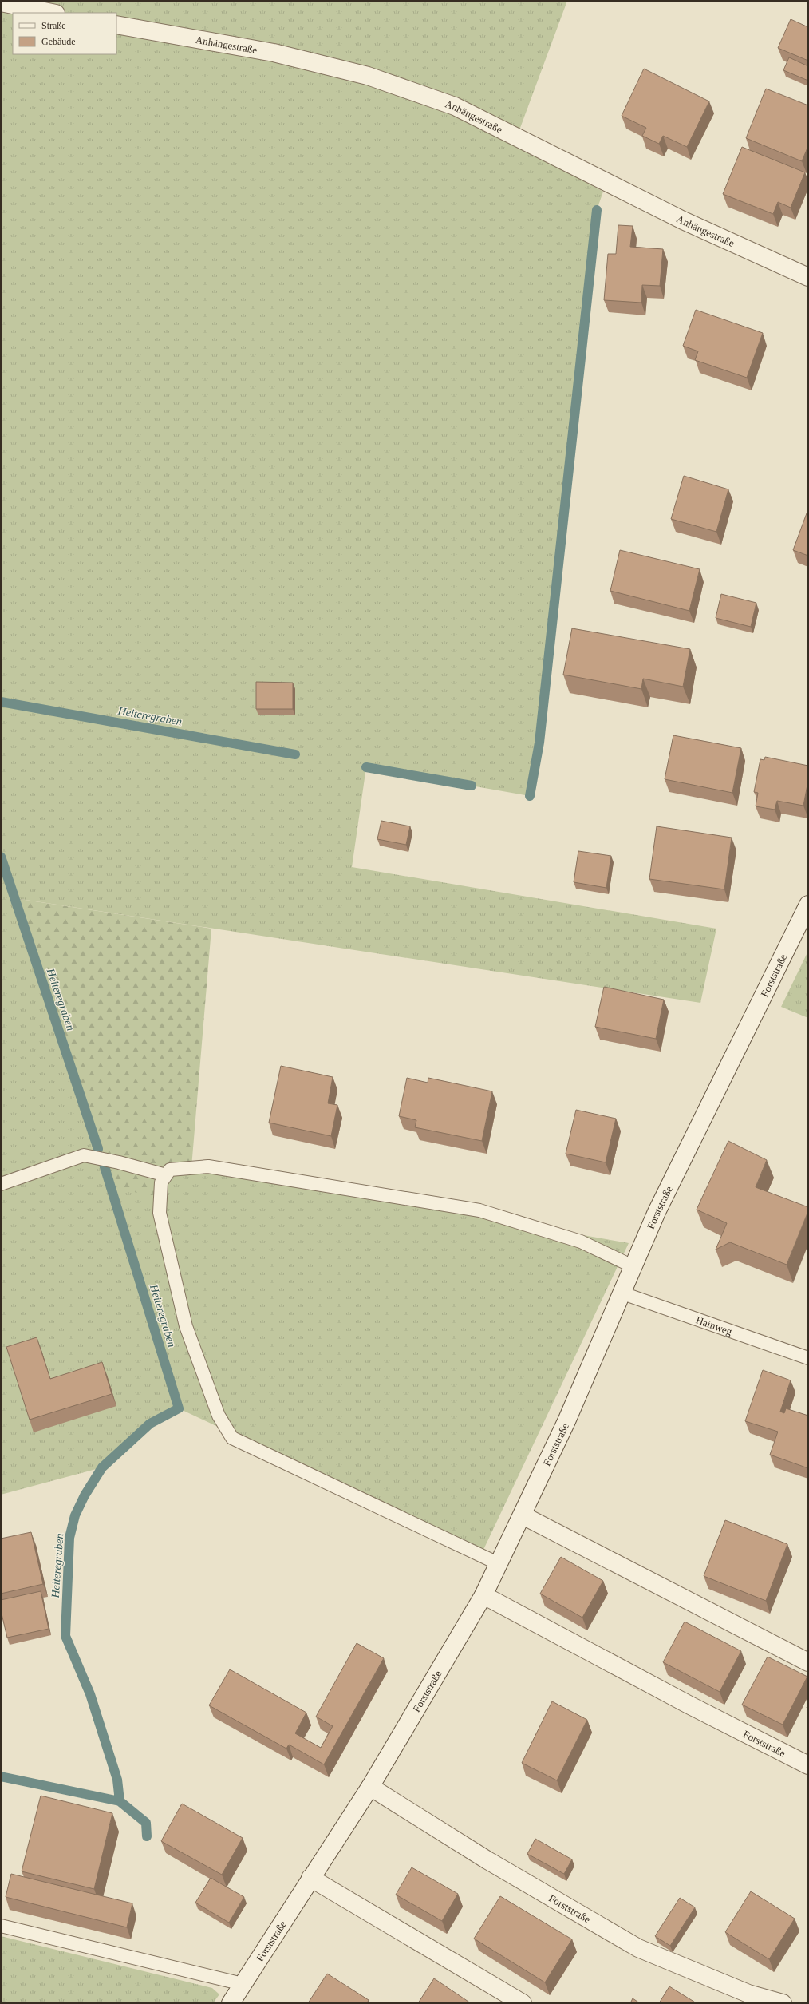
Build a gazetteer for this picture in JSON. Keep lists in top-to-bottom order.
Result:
{
  "streets": {
    "street": ["Anhängestraße", "Forststraße"],
    "lane": ["Hainweg"]
  },
  "crossings": [
    ["Forststraße", "Hainweg"]
  ],
  "water": ["Heiteregraben"],
  "legend": ["Straße", "Gebäude"]
}
